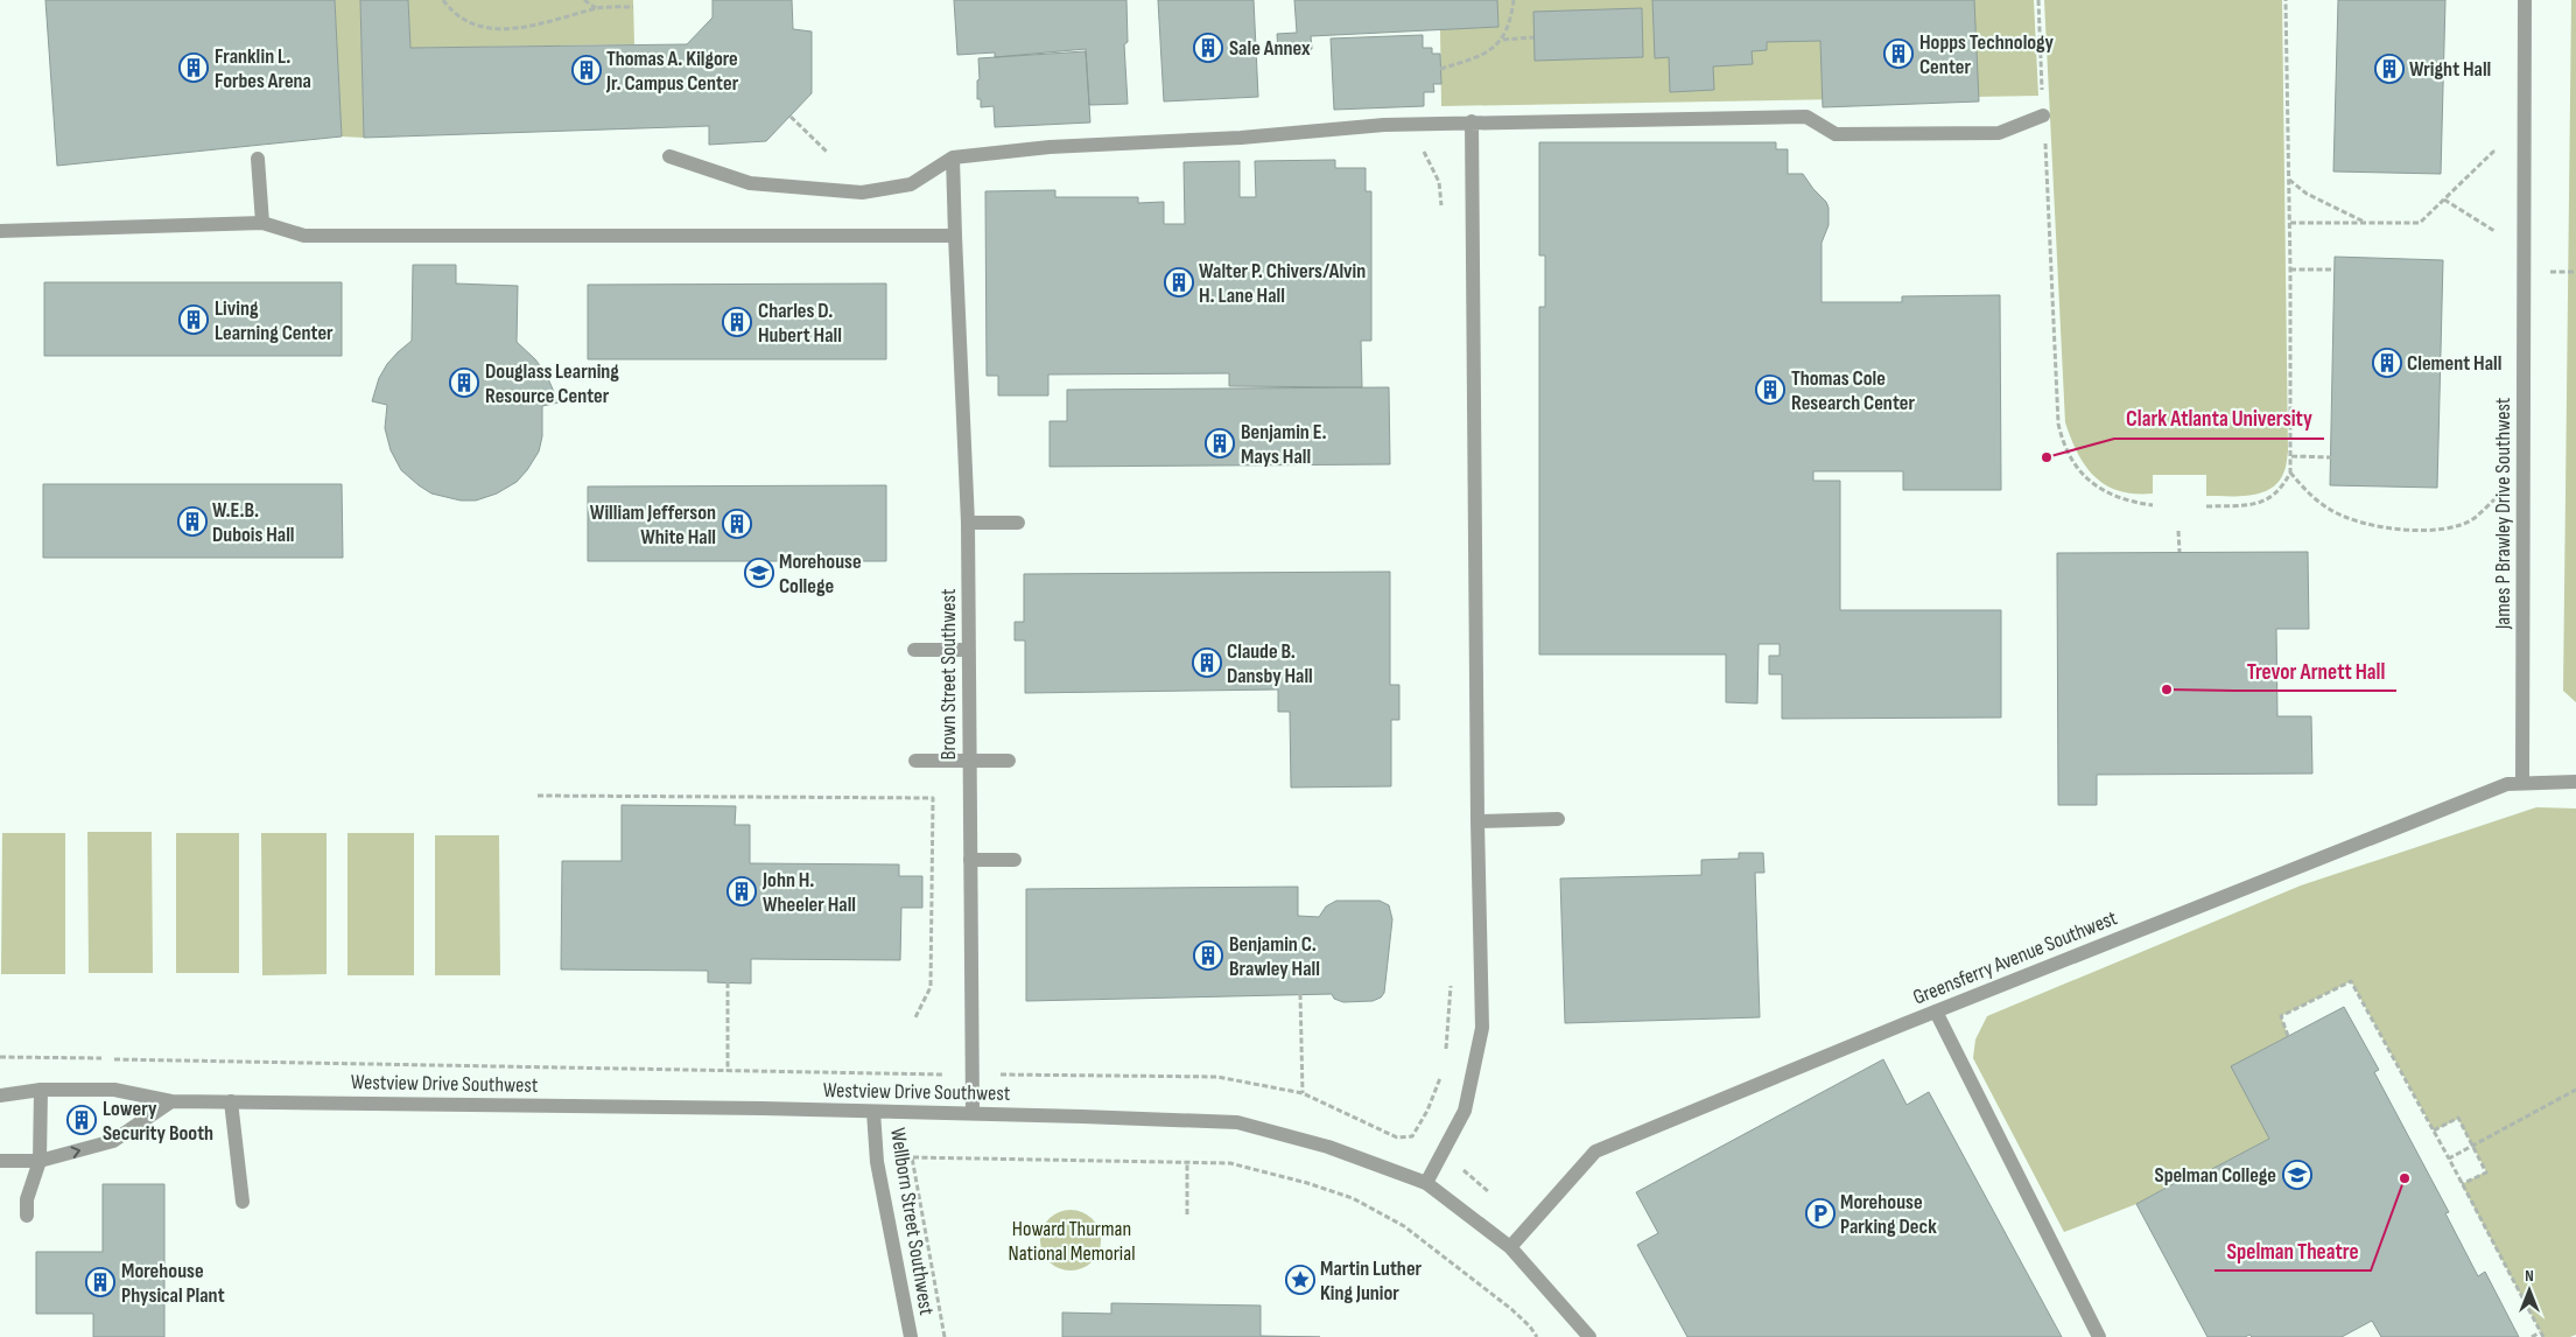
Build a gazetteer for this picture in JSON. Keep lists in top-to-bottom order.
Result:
{
  "streets": {
    "street": [
      "James P Brawley Drive Southwest",
      "Brown Street Southwest",
      "Greensferry Avenue Southwest",
      "Westview Drive Southwest",
      "Wellborn Street Southwest"
    ]
  },
  "crossings": [
    ["James P Brawley Drive Southwest", "Greensferry Avenue Southwest"],
    ["Brown Street Southwest", "Westview Drive Southwest"],
    ["Greensferry Avenue Southwest", "Westview Drive Southwest"],
    ["Westview Drive Southwest", "Wellborn Street Southwest"]
  ],
  "parks": ["Howard Thurman National Memorial"],
  "places": {
    "building": [
      "Sale Annex",
      "Hopps Technology Center",
      "Franklin L. Forbes Arena",
      "Wright Hall",
      "Thomas A. Kilgore Jr. Campus Center",
      "Walter P. Chivers/Alvin H. Lane Hall",
      "Living Learning Center",
      "Charles D. Hubert Hall",
      "Clement Hall",
      "Douglass Learning Resource Center",
      "Thomas Cole Research Center",
      "Benjamin E. Mays Hall",
      "W.E.B. Dubois Hall",
      "William Jefferson White Hall",
      "Claude B. Dansby Hall",
      "John H. Wheeler Hall",
      "Benjamin C. Brawley Hall",
      "Lowery Security Booth",
      "Morehouse Physical Plant"
    ],
    "other": ["Clark Atlanta University", "Trevor Arnett Hall", "Spelman Theatre"],
    "school or university": ["Morehouse College", "Spelman College"],
    "parking": ["Morehouse Parking Deck"],
    "place": ["Martin Luther King Junior"]
  },
  "north": "top"
}
